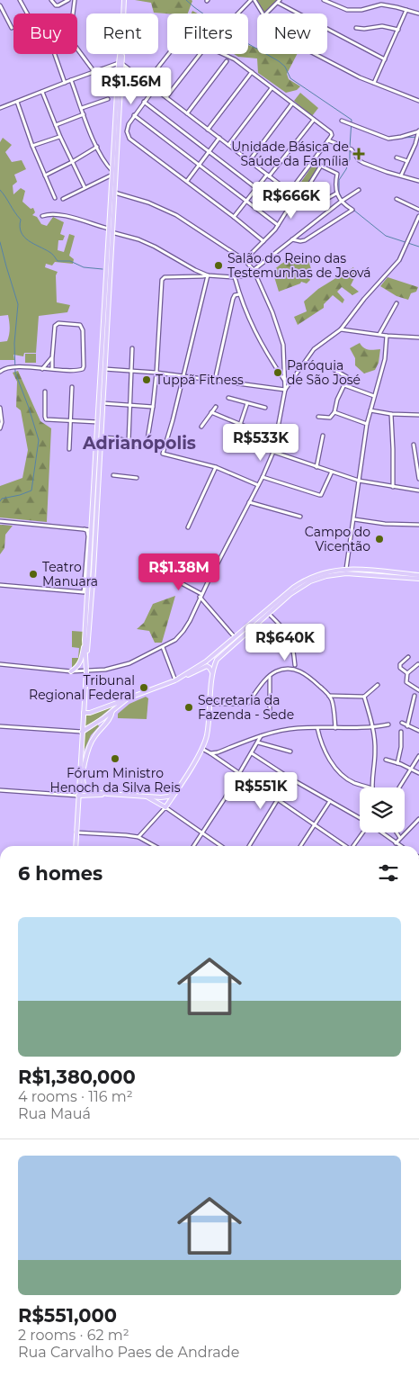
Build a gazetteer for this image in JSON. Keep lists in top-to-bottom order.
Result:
{
  "districts": ["Adrianópolis"],
  "places": {
    "health": ["Unidade Básica de Saúde da Família"],
    "other": [
      "Salão do Reino das Testemunhas de Jeová",
      "Paróquia de São José",
      "Tuppã Fitness",
      "Campo do Vicentão",
      "Teatro Manuara",
      "Tribunal Regional Federal",
      "Secretaria da Fazenda - Sede",
      "Fórum Ministro Henoch da Silva Reis"
    ]
  },
  "page": {
    "chip": [
      "Buy",
      "Rent",
      "Filters",
      "New"
    ],
    "price": [
      "R$1.56M",
      "R$666K",
      "R$533K",
      "R$1.38M",
      "R$640K",
      "R$551K"
    ],
    "heading": "6 homes",
    "list": [
      {
        "name": "R$1,380,000",
        "note": "4 rooms · 116 m² · Rua Mauá"
      },
      {
        "name": "R$551,000",
        "note": "2 rooms · 62 m² · Rua Carvalho Paes de Andrade"
      }
    ]
  }
}
